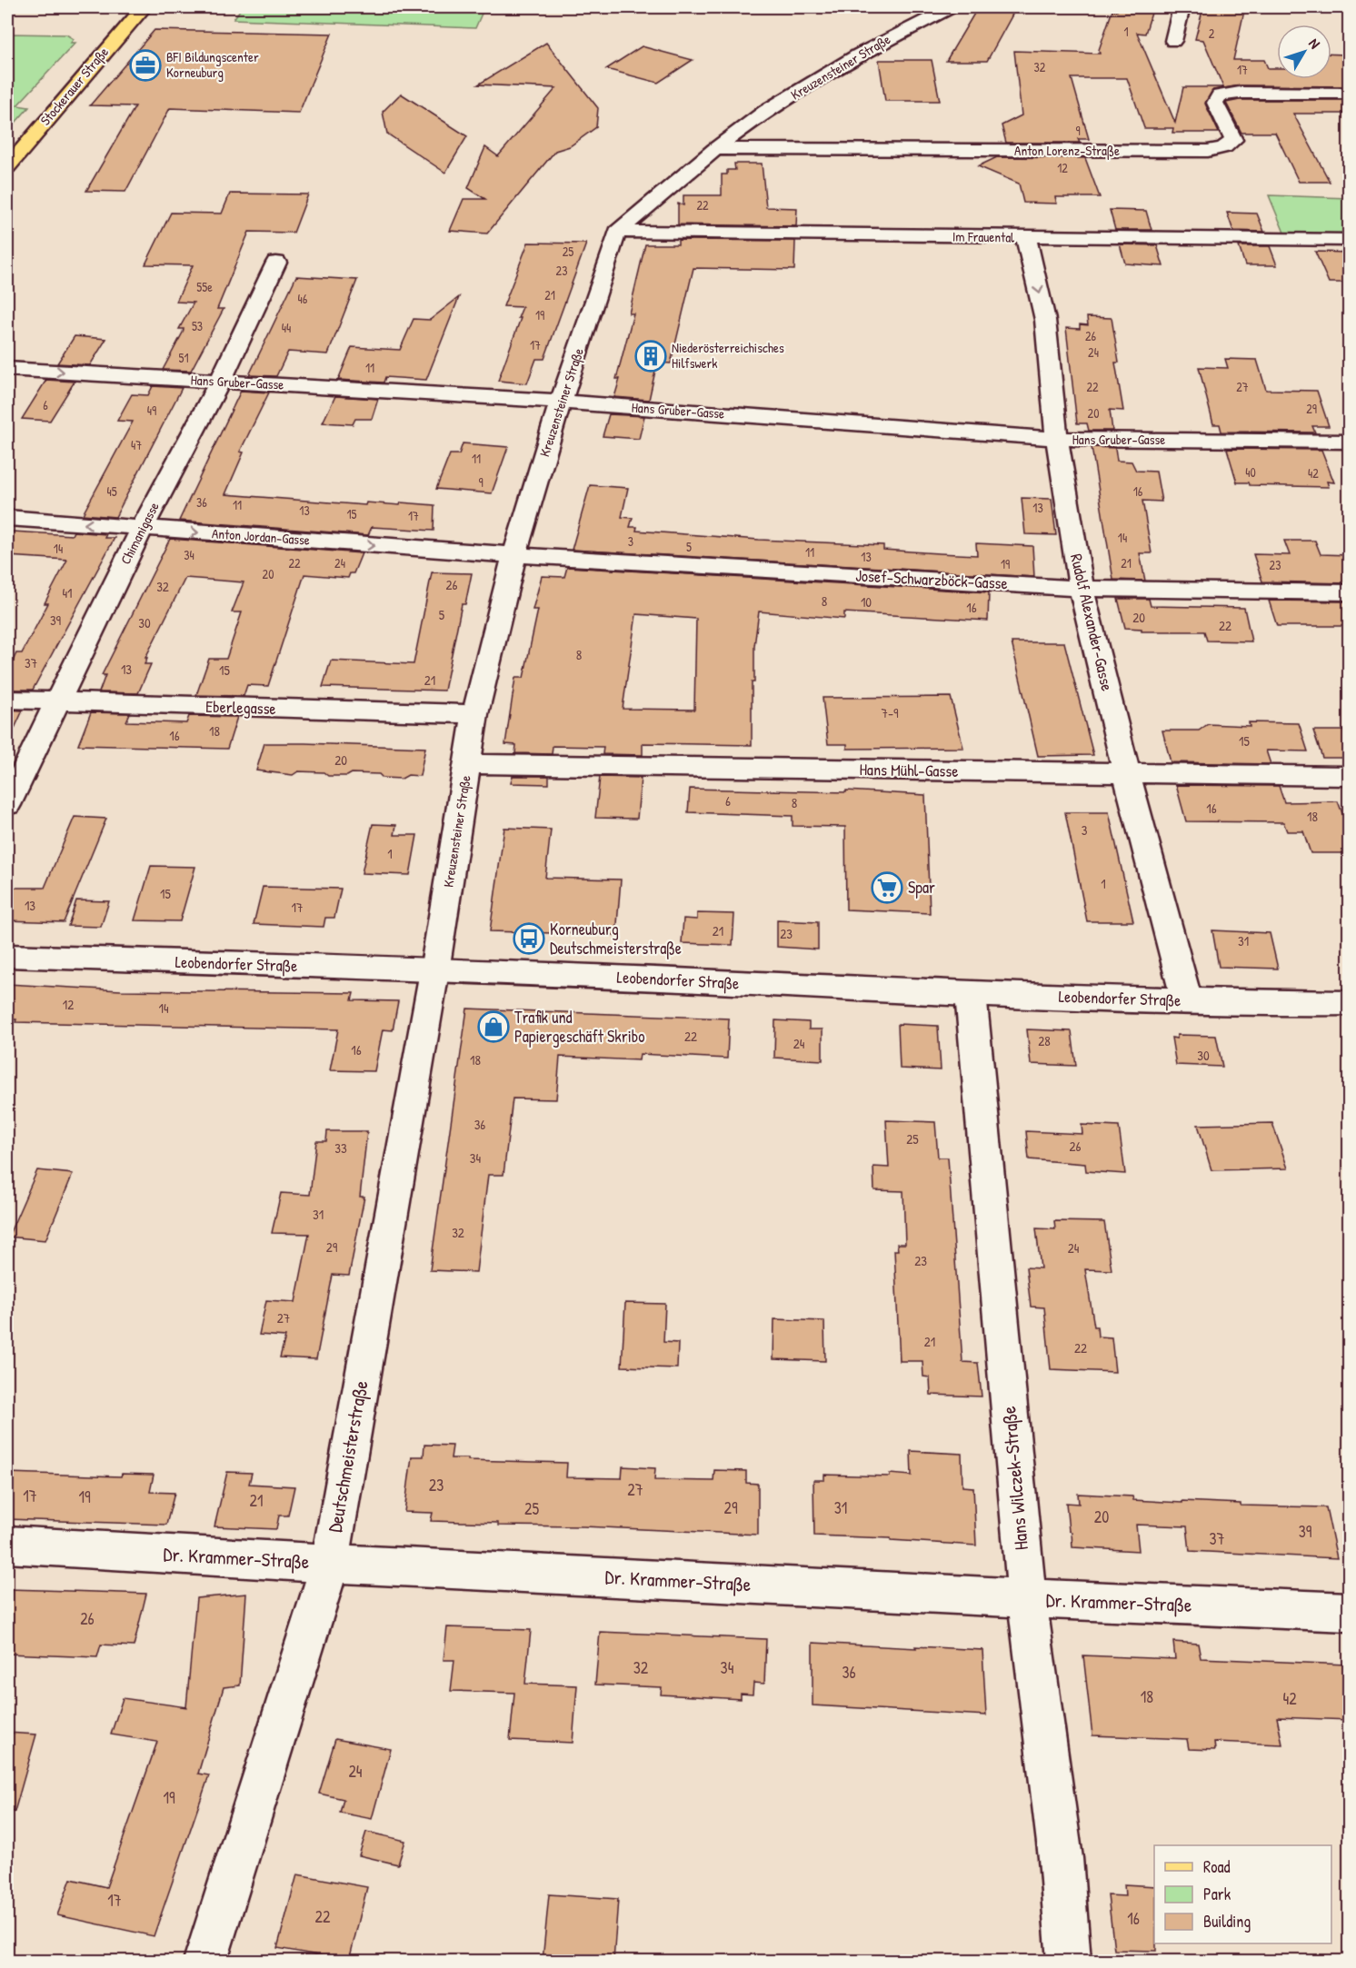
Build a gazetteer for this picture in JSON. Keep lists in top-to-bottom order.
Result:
{
  "streets": {
    "main road": ["Stockerauer Straße"],
    "street": [
      "Kreuzensteiner Straße",
      "Anton Lorenz-Straße",
      "Im Frauental",
      "Hans Gruber-Gasse",
      "Chimanigasse",
      "Anton Jordan-Gasse",
      "Josef-Schwarzböck-Gasse",
      "Rudolf Alexander-Gasse",
      "Eberlegasse",
      "Hans Mühl-Gasse",
      "Leobendorfer Straße",
      "Deutschmeisterstraße",
      "Hans Wilczek-Straße",
      "Dr. Krammer-Straße"
    ]
  },
  "crossings": [
    ["Kreuzensteiner Straße", "Anton Lorenz-Straße"],
    ["Kreuzensteiner Straße", "Im Frauental"],
    ["Kreuzensteiner Straße", "Hans Gruber-Gasse"],
    ["Kreuzensteiner Straße", "Anton Jordan-Gasse"],
    ["Kreuzensteiner Straße", "Josef-Schwarzböck-Gasse"],
    ["Kreuzensteiner Straße", "Eberlegasse"],
    ["Kreuzensteiner Straße", "Hans Mühl-Gasse"],
    ["Kreuzensteiner Straße", "Leobendorfer Straße"],
    ["Kreuzensteiner Straße", "Deutschmeisterstraße"],
    ["Im Frauental", "Rudolf Alexander-Gasse"],
    ["Hans Gruber-Gasse", "Chimanigasse"],
    ["Hans Gruber-Gasse", "Rudolf Alexander-Gasse"],
    ["Chimanigasse", "Anton Jordan-Gasse"],
    ["Chimanigasse", "Eberlegasse"],
    ["Anton Jordan-Gasse", "Josef-Schwarzböck-Gasse"],
    ["Josef-Schwarzböck-Gasse", "Rudolf Alexander-Gasse"],
    ["Rudolf Alexander-Gasse", "Hans Mühl-Gasse"],
    ["Rudolf Alexander-Gasse", "Leobendorfer Straße"],
    ["Leobendorfer Straße", "Deutschmeisterstraße"],
    ["Leobendorfer Straße", "Hans Wilczek-Straße"],
    ["Deutschmeisterstraße", "Dr. Krammer-Straße"],
    ["Hans Wilczek-Straße", "Dr. Krammer-Straße"]
  ],
  "places": {
    "office": ["BFI Bildungscenter Korneuburg"],
    "building": ["Niederösterreichisches Hilfswerk"],
    "supermarket": ["Spar"],
    "bus stop": ["Korneuburg Deutschmeisterstraße"],
    "shop": ["Trafik und Papiergeschäft Skribo"]
  },
  "house_numbers": [
    "1",
    "2",
    "32",
    "17",
    "9",
    "12",
    "22",
    "25",
    "23",
    "55e",
    "21",
    "46",
    "19",
    "53",
    "44",
    "26",
    "17",
    "24",
    "51",
    "11",
    "22",
    "27",
    "6",
    "29",
    "49",
    "20",
    "47",
    "11",
    "40",
    "42",
    "9",
    "45",
    "16",
    "36",
    "11",
    "13",
    "13",
    "15",
    "17",
    "14",
    "3",
    "5",
    "14",
    "11",
    "34",
    "13",
    "22",
    "24",
    "21",
    "19",
    "23",
    "20",
    "26",
    "32",
    "41",
    "8",
    "10",
    "16",
    "5",
    "20",
    "39",
    "30",
    "22",
    "8",
    "37",
    "13",
    "15",
    "21",
    "7-9",
    "18",
    "16",
    "15",
    "20",
    "6",
    "8",
    "16",
    "18",
    "3",
    "1",
    "1",
    "15",
    "13",
    "17",
    "21",
    "23",
    "31",
    "12",
    "14",
    "22",
    "28",
    "24",
    "16",
    "30",
    "18",
    "36",
    "25",
    "26",
    "33",
    "34",
    "31",
    "32",
    "29",
    "24",
    "23",
    "27",
    "21",
    "22",
    "23",
    "27",
    "17",
    "19",
    "21",
    "29",
    "31",
    "25",
    "20",
    "39",
    "37",
    "26",
    "32",
    "34",
    "36",
    "18",
    "42",
    "24",
    "19",
    "17",
    "22",
    "16"
  ],
  "legend": ["Road", "Park", "Building"],
  "north": "top right"
}
